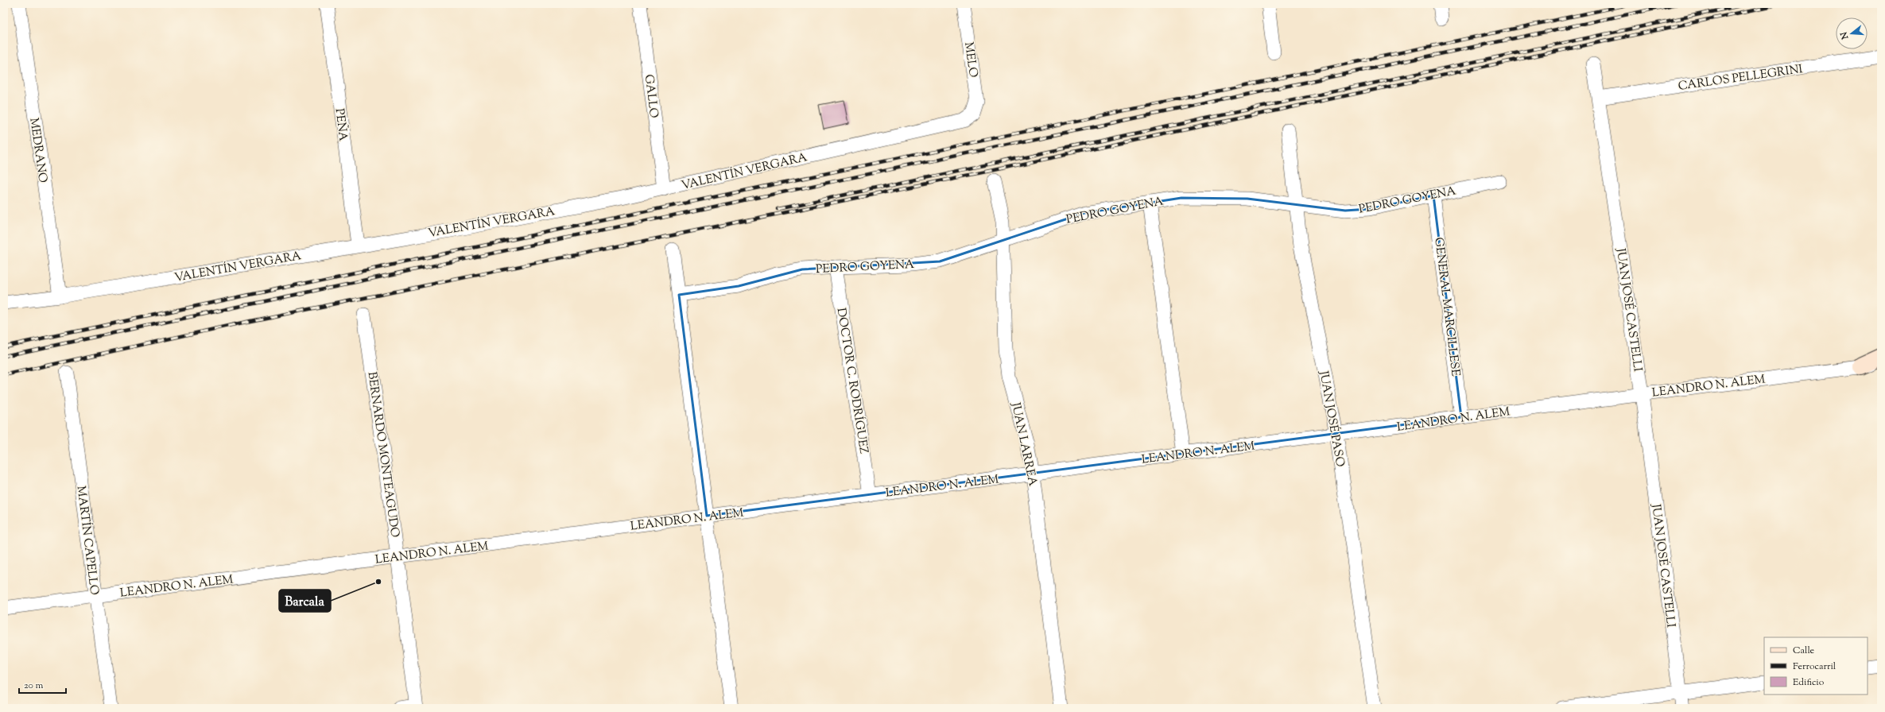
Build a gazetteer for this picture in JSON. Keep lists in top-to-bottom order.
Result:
{
  "streets": {
    "street": [
      "MELO",
      "CARLOS PELLEGRINI",
      "GALLO",
      "PEÑA",
      "MEDRANO",
      "VALENTÍN VERGARA",
      "PEDRO GOYENA",
      "GENERAL MARCILLESE",
      "JUAN JOSÉ CASTELLI",
      "DOCTOR C. RODRÍGUEZ",
      "LEANDRO N. ALEM",
      "JUAN JOSÉ PASO",
      "JUAN LARREA",
      "BERNARDO MONTEAGUDO",
      "MARTÍN CAPELLO"
    ]
  },
  "crossings": [
    ["MELO", "VALENTÍN VERGARA"],
    ["CARLOS PELLEGRINI", "JUAN JOSÉ CASTELLI"],
    ["GALLO", "VALENTÍN VERGARA"],
    ["PEÑA", "VALENTÍN VERGARA"],
    ["MEDRANO", "VALENTÍN VERGARA"],
    ["PEDRO GOYENA", "GENERAL MARCILLESE"],
    ["PEDRO GOYENA", "DOCTOR C. RODRÍGUEZ"],
    ["PEDRO GOYENA", "JUAN JOSÉ PASO"],
    ["PEDRO GOYENA", "JUAN LARREA"],
    ["GENERAL MARCILLESE", "LEANDRO N. ALEM"],
    ["JUAN JOSÉ CASTELLI", "LEANDRO N. ALEM"],
    ["DOCTOR C. RODRÍGUEZ", "LEANDRO N. ALEM"],
    ["LEANDRO N. ALEM", "JUAN JOSÉ PASO"],
    ["LEANDRO N. ALEM", "JUAN LARREA"],
    ["LEANDRO N. ALEM", "BERNARDO MONTEAGUDO"],
    ["LEANDRO N. ALEM", "MARTÍN CAPELLO"]
  ],
  "places": ["Barcala"],
  "legend": ["Calle", "Ferrocarril", "Edificio"],
  "scale_bar": "20 m",
  "north": "left"
}
